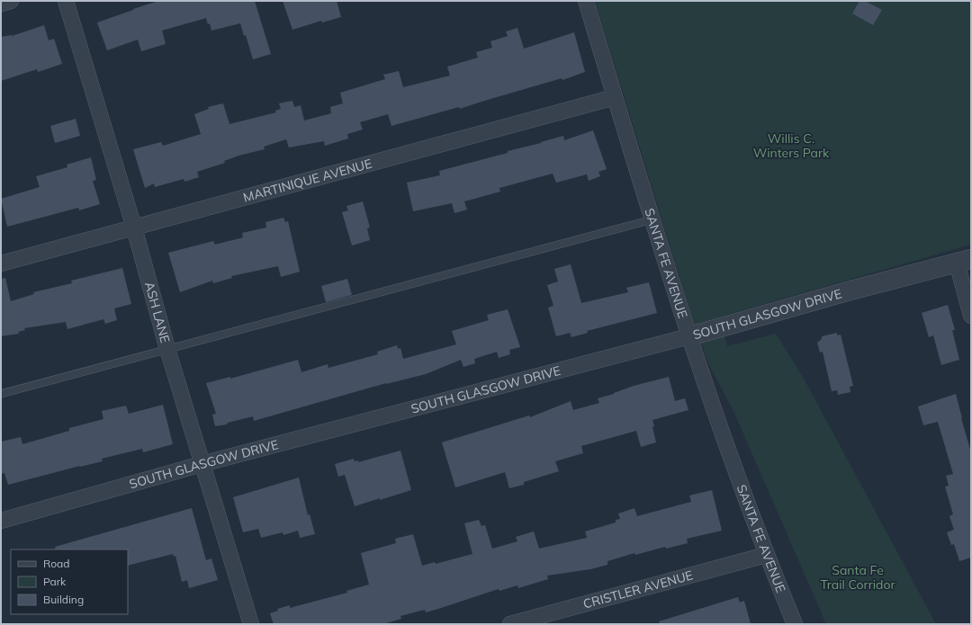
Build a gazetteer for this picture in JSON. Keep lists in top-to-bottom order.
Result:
{
  "streets": {
    "street": [
      "MARTINIQUE AVENUE",
      "SANTA FE AVENUE",
      "ASH LANE",
      "SOUTH GLASGOW DRIVE",
      "CRISTLER AVENUE"
    ]
  },
  "crossings": [
    ["MARTINIQUE AVENUE", "SANTA FE AVENUE"],
    ["MARTINIQUE AVENUE", "ASH LANE"],
    ["SANTA FE AVENUE", "SOUTH GLASGOW DRIVE"],
    ["SANTA FE AVENUE", "CRISTLER AVENUE"],
    ["ASH LANE", "SOUTH GLASGOW DRIVE"]
  ],
  "parks": ["Willis C. Winters Park", "Santa Fe Trail Corridor"],
  "legend": ["Road", "Park", "Building"]
}
